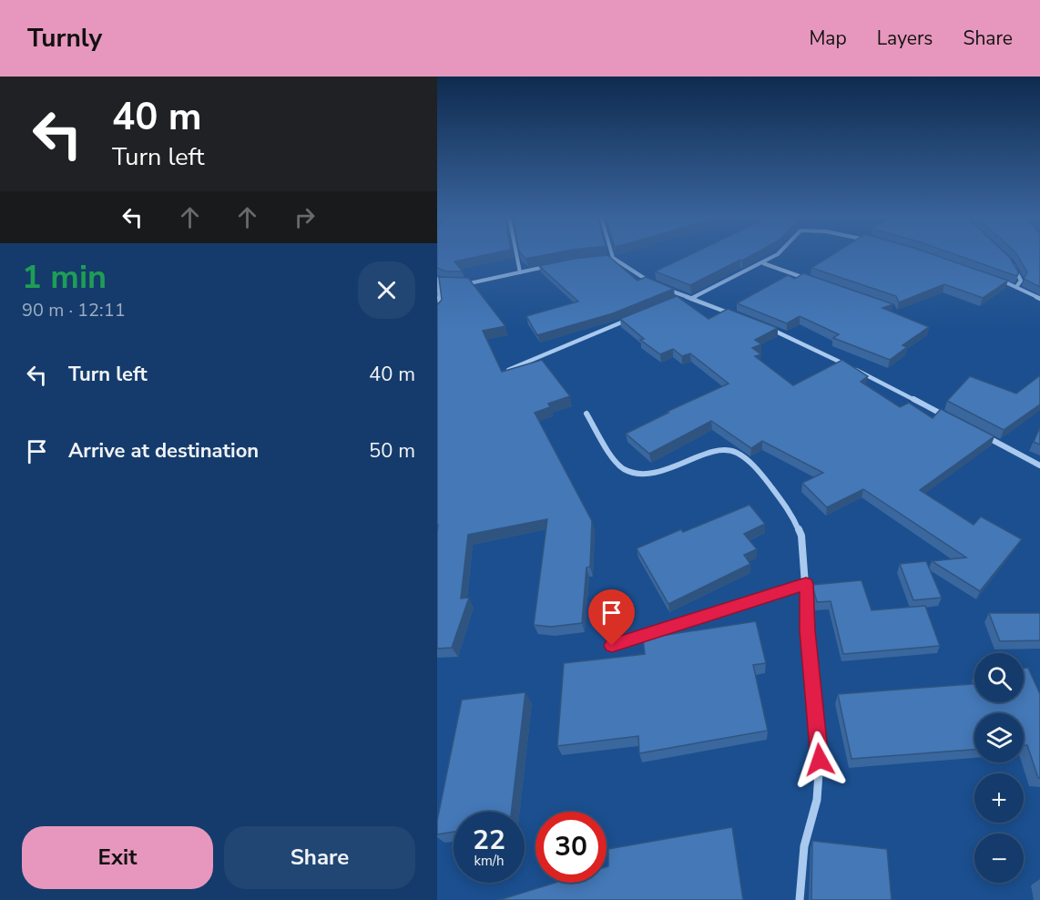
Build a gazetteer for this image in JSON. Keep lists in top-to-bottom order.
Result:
{
  "page": {
    "header": "Turnly",
    "nav": ["Map", "Layers", "Share"],
    "turn": ["40 m", "Turn left"],
    "heading": ["1 min", "90 m · 12:11"],
    "list": [
      {
        "name": "Turn left",
        "value": "40 m"
      },
      {
        "name": "Arrive at destination",
        "value": "50 m"
      }
    ],
    "map_buttons": ["+", "−"],
    "speed": "22 km/h",
    "limit": "30",
    "buttons": ["Exit", "Share"]
  }
}
